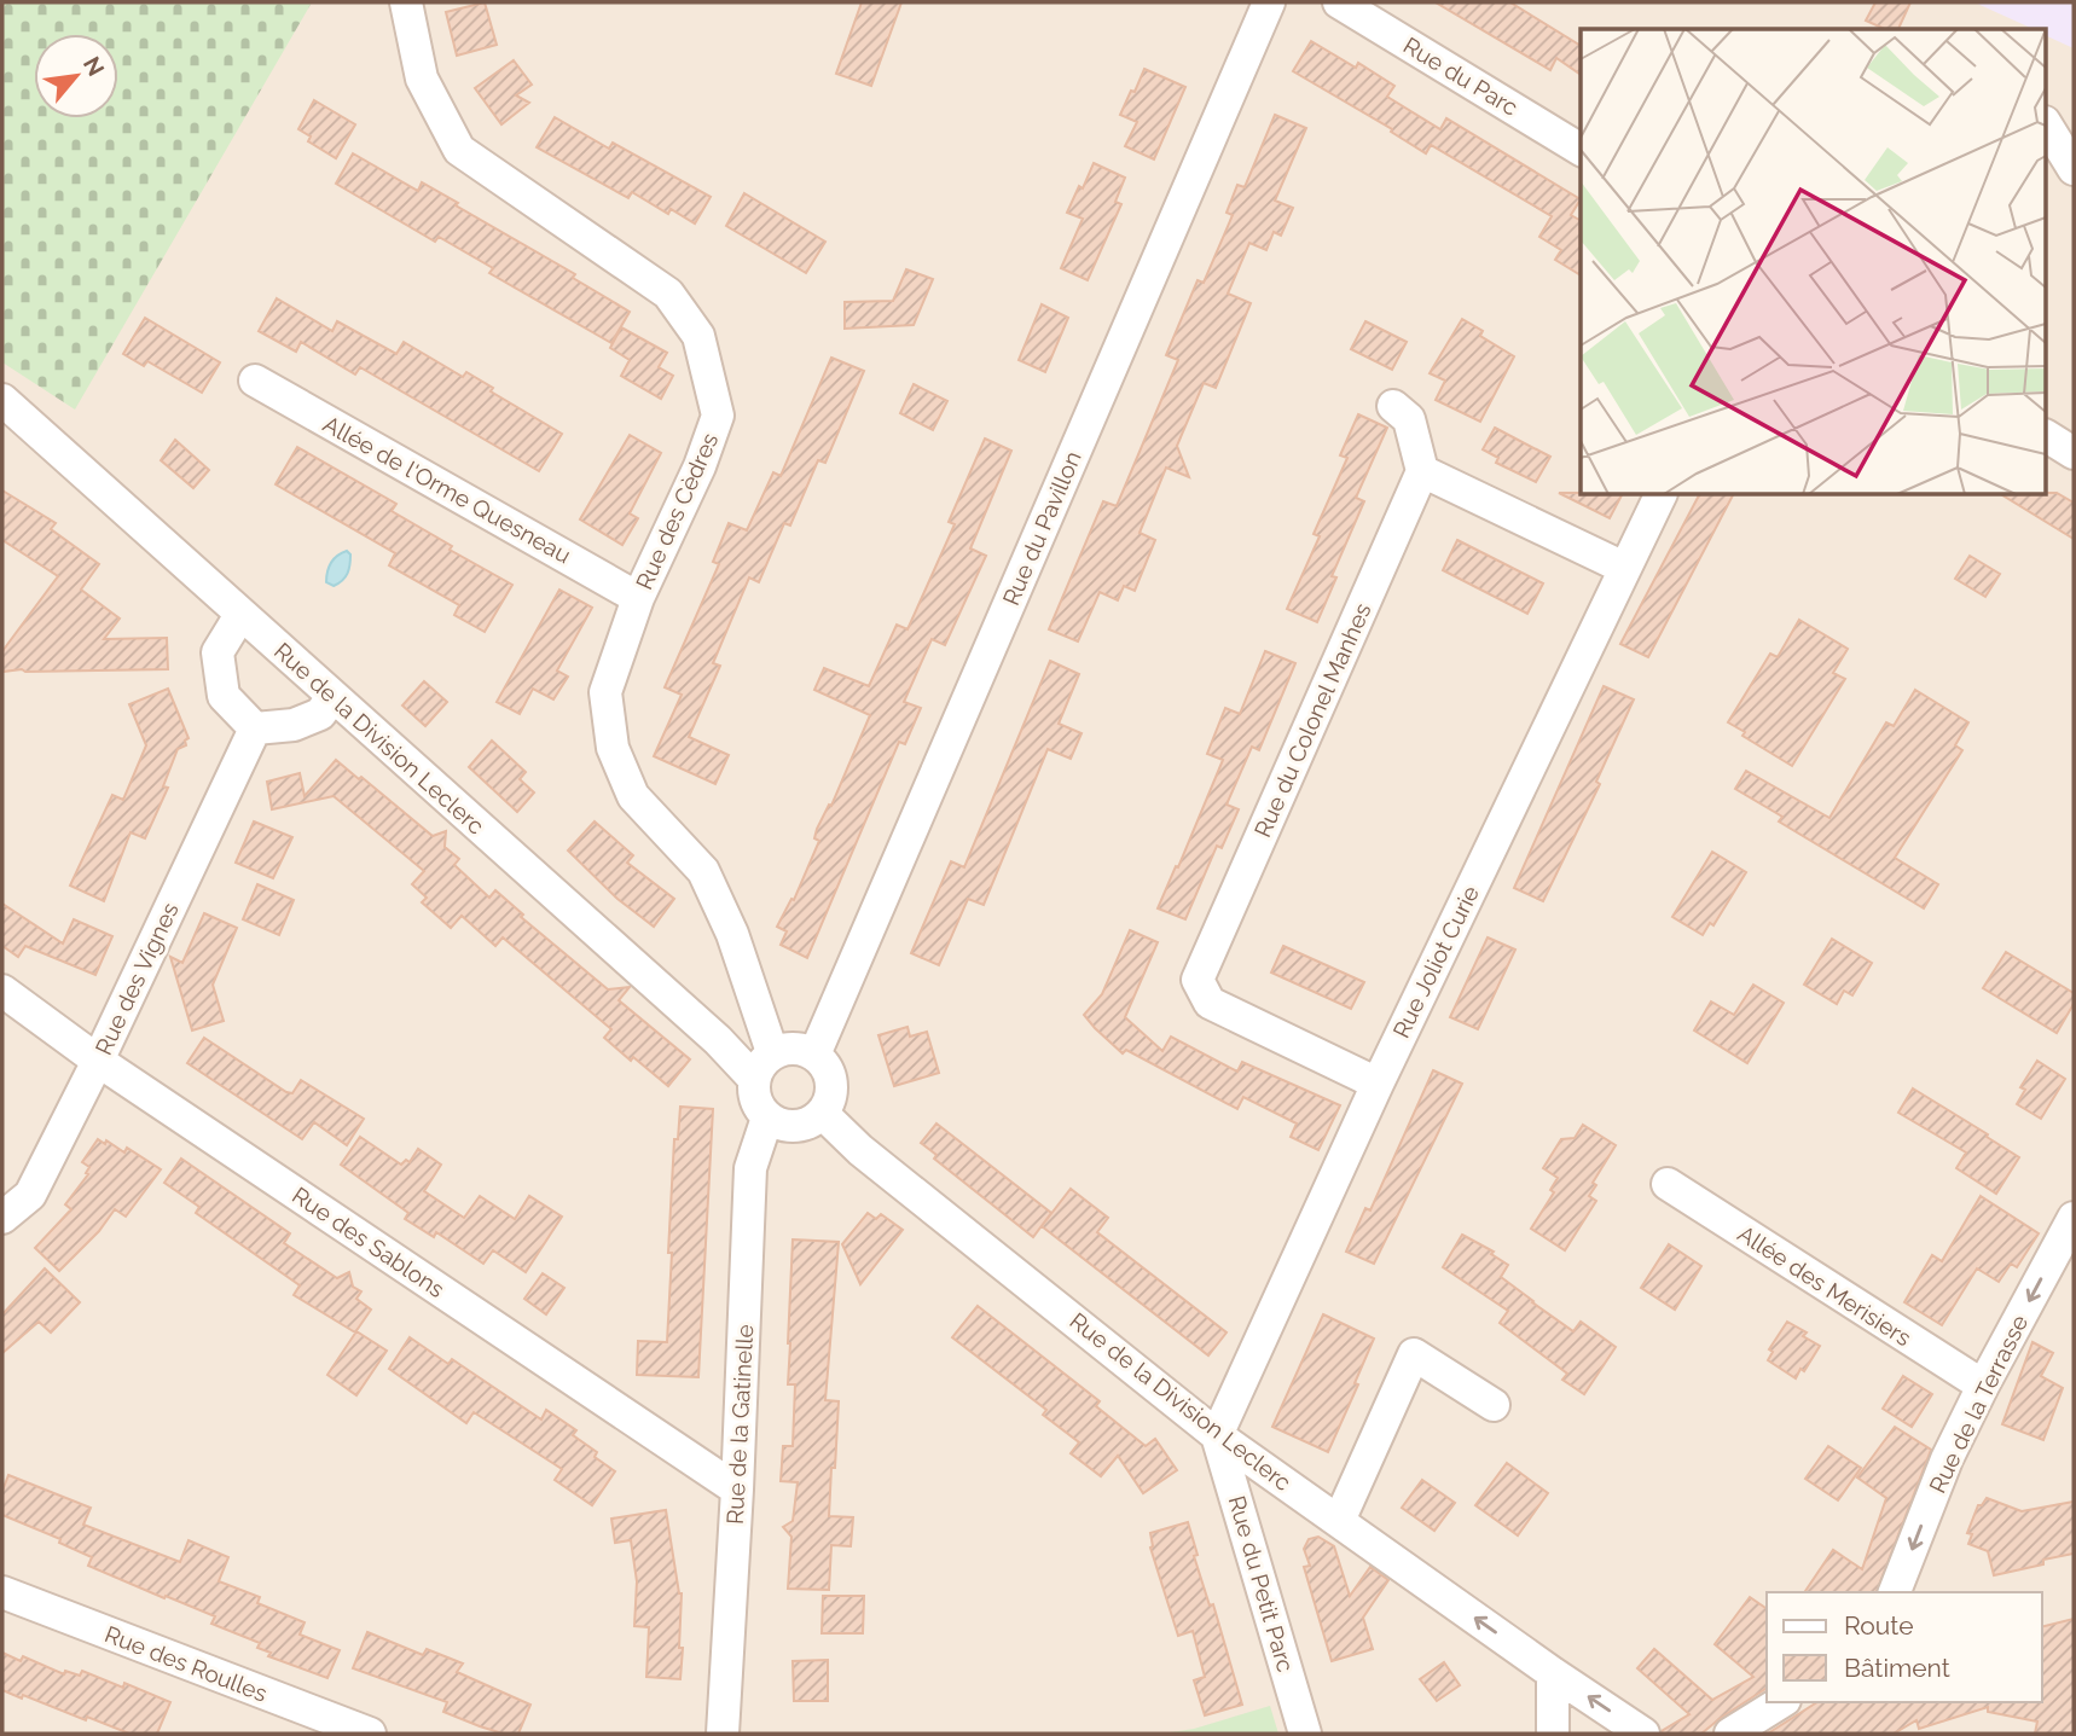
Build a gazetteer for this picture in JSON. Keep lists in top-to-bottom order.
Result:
{
  "streets": {
    "street": [
      "Rue du Parc",
      "Allée de l'Orme Quesneau",
      "Rue des Cèdres",
      "Rue du Pavillon",
      "Rue du Colonel Manhes",
      "Rue de la Division Leclerc",
      "Rue Joliot Curie",
      "Rue des Vignes",
      "Rue des Sablons",
      "Allée des Merisiers",
      "Rue de la Terrasse",
      "Rue de la Gatinelle",
      "Rue du Petit Parc",
      "Rue des Roulles"
    ]
  },
  "crossings": [
    ["Allée de l'Orme Quesneau", "Rue des Cèdres"],
    ["Rue des Cèdres", "Rue du Pavillon"],
    ["Rue des Cèdres", "Rue de la Division Leclerc"],
    ["Rue des Cèdres", "Rue de la Gatinelle"],
    ["Rue du Pavillon", "Rue de la Division Leclerc"],
    ["Rue du Pavillon", "Rue de la Gatinelle"],
    ["Rue du Colonel Manhes", "Rue Joliot Curie"],
    ["Rue de la Division Leclerc", "Rue Joliot Curie"],
    ["Rue de la Division Leclerc", "Rue de la Gatinelle"],
    ["Rue de la Division Leclerc", "Rue du Petit Parc"],
    ["Rue Joliot Curie", "Rue du Petit Parc"],
    ["Rue des Vignes", "Rue des Sablons"],
    ["Rue des Sablons", "Rue de la Gatinelle"],
    ["Allée des Merisiers", "Rue de la Terrasse"]
  ],
  "one_way": ["Rue de la Terrasse"],
  "legend": ["Route", "Bâtiment"],
  "north": "top right"
}
